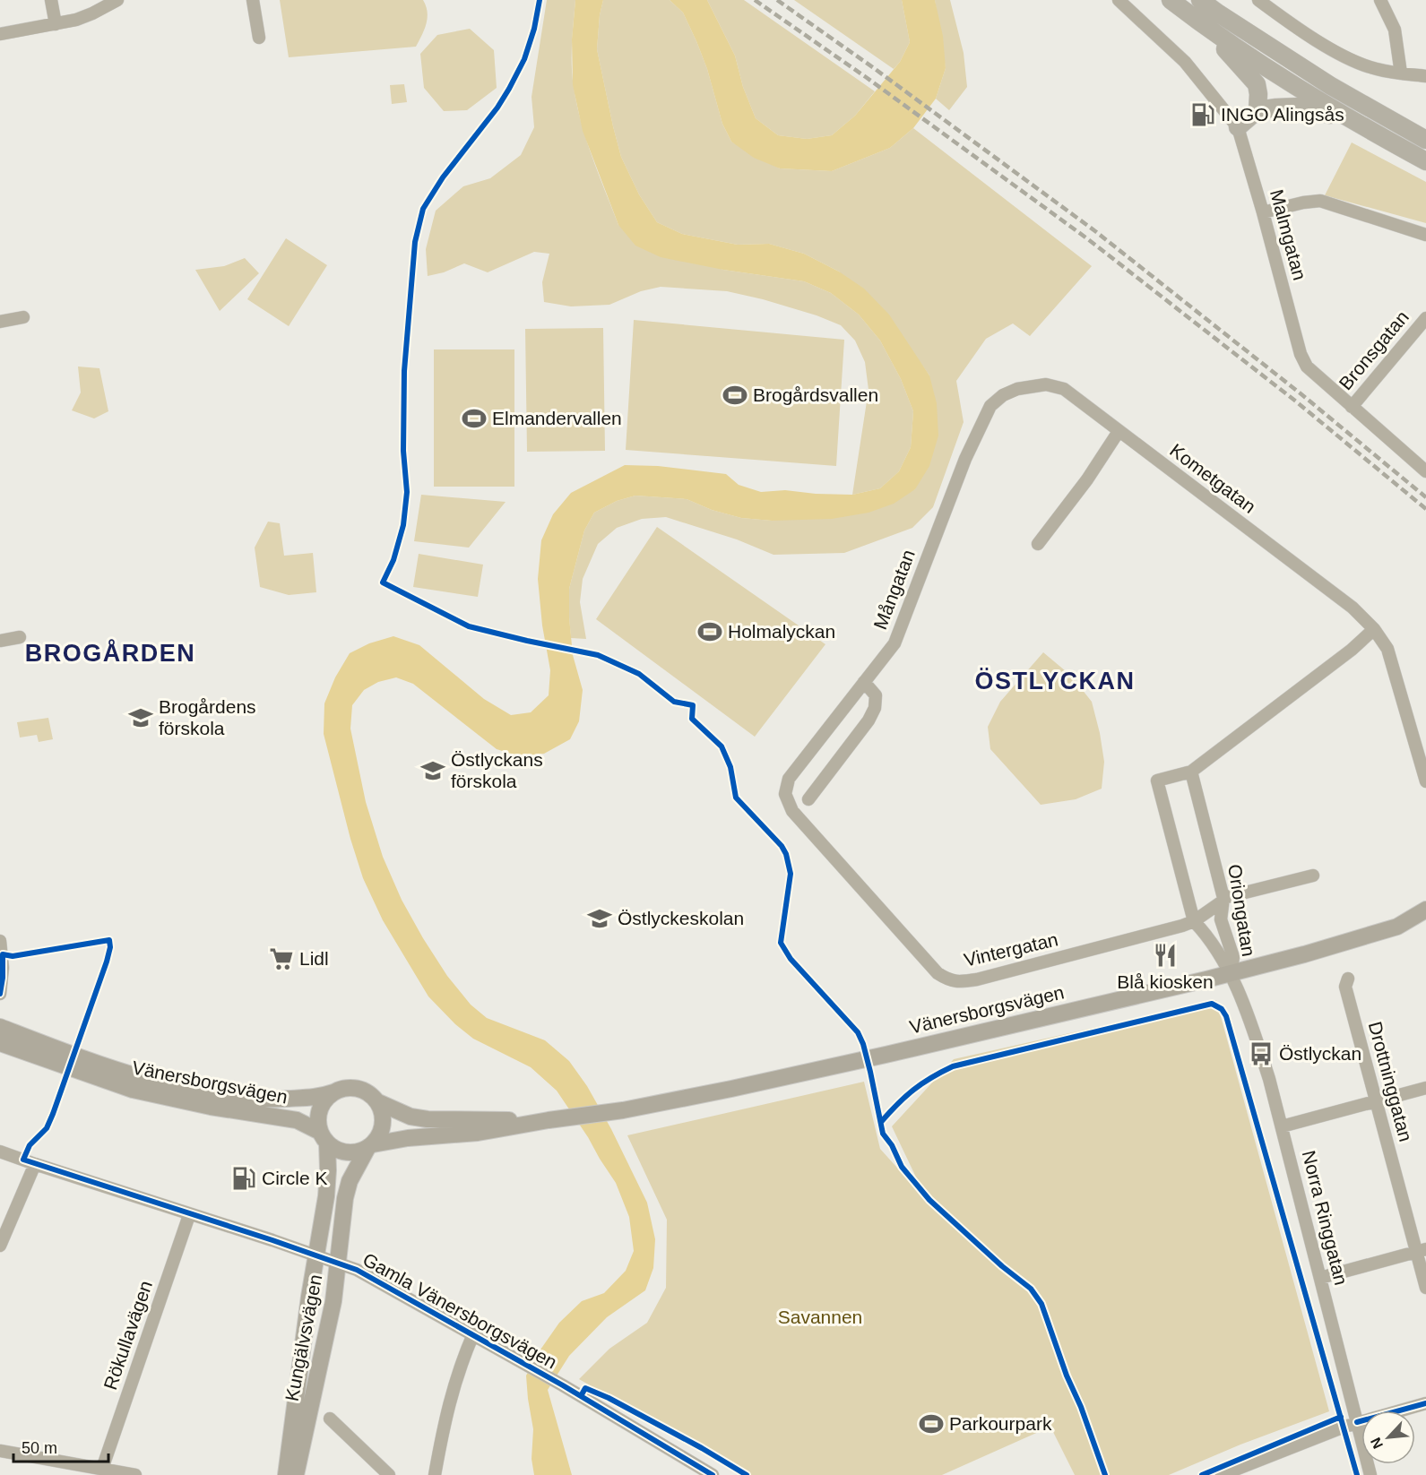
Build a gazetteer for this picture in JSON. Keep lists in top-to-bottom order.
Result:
{
  "streets": {
    "main road": ["Vänersborgsvägen", "Kungälvsvägen"],
    "street": [
      "Malmgatan",
      "Bronsgatan",
      "Kometgatan",
      "Mångatan",
      "Oriongatan",
      "Vintergatan",
      "Drottninggatan",
      "Norra Ringgatan",
      "Gamla Vänersborgsvägen",
      "Rökullavägen"
    ]
  },
  "crossings": [
    ["Malmgatan", "Bronsgatan"],
    ["Kometgatan", "Mångatan"],
    ["Kometgatan", "Oriongatan"],
    ["Mångatan", "Vintergatan"],
    ["Oriongatan", "Vintergatan"],
    ["Oriongatan", "Vänersborgsvägen"],
    ["Oriongatan", "Norra Ringgatan"],
    ["Vänersborgsvägen", "Norra Ringgatan"],
    ["Vänersborgsvägen", "Kungälvsvägen"],
    ["Gamla Vänersborgsvägen", "Rökullavägen"],
    ["Gamla Vänersborgsvägen", "Kungälvsvägen"]
  ],
  "districts": ["BROGÅRDEN", "ÖSTLYCKAN"],
  "parks": ["Savannen"],
  "places": {
    "fuel station": ["INGO Alingsås", "Circle K"],
    "sports": [
      "Brogårdsvallen",
      "Elmandervallen",
      "Holmalyckan",
      "Parkourpark"
    ],
    "school or university": ["Brogårdens förskola", "Östlyckans förskola", "Östlyckeskolan"],
    "restaurant": ["Blå kiosken"],
    "supermarket": ["Lidl"],
    "bus stop": ["Östlyckan"]
  },
  "scale_bar": "50 m",
  "north": "bottom left"
}
